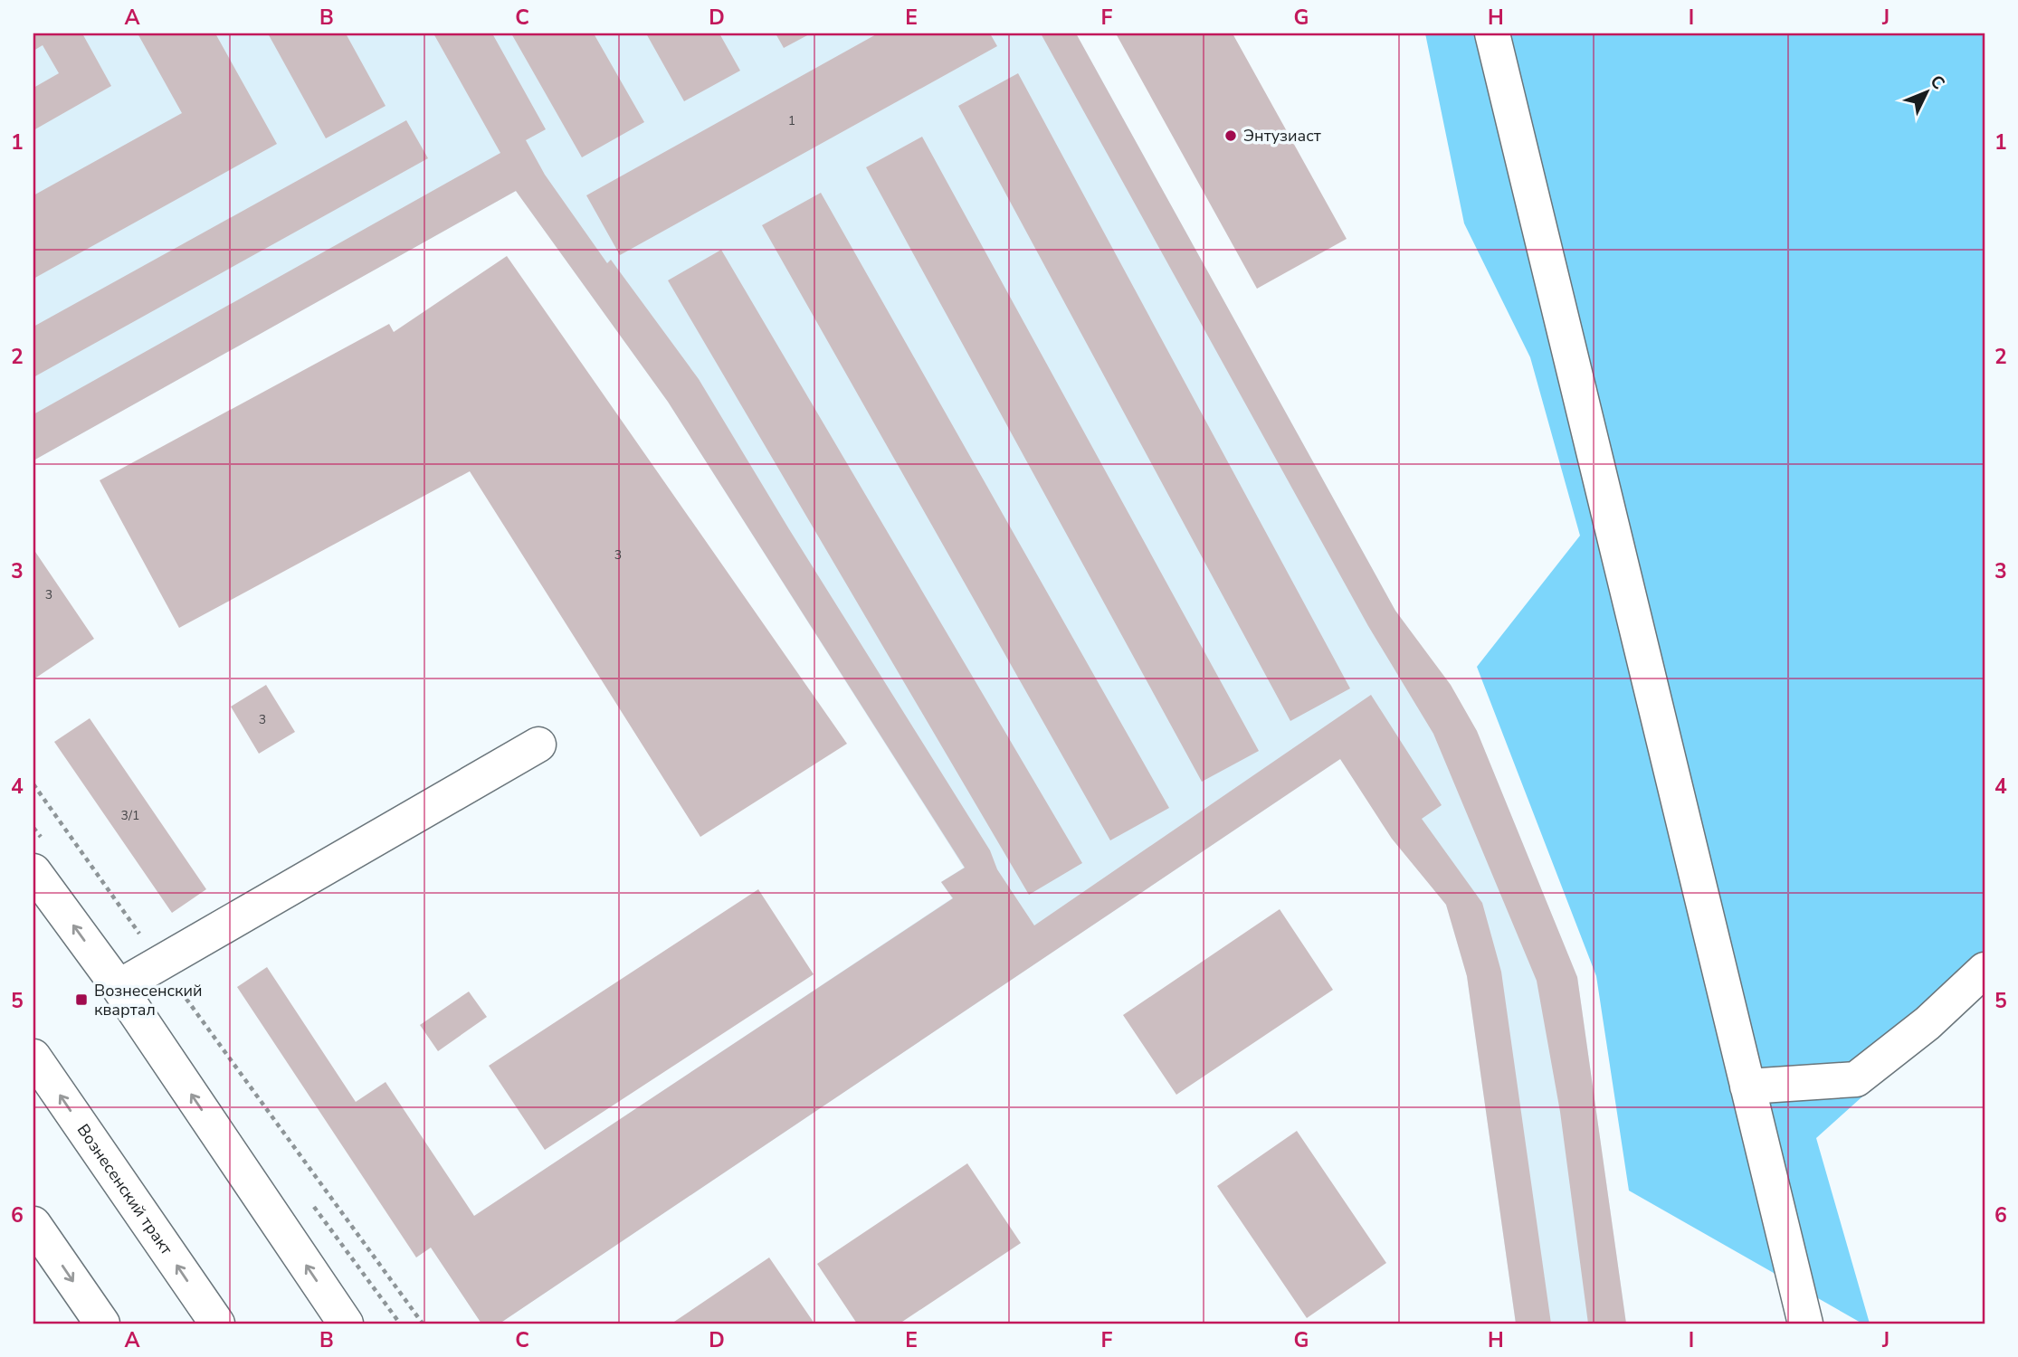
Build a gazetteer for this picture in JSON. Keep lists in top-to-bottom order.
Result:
{
  "streets": {
    "street": ["Вознесенский тракт"]
  },
  "places": {
    "other": ["Энтузиаст"],
    "transit": ["Вознесенский квартал"]
  },
  "house_numbers": [
    "1",
    "3",
    "3",
    "3",
    "3/1"
  ],
  "north": "top right",
  "grid": {
    "columns": [
      "A",
      "B",
      "C",
      "D",
      "E",
      "F",
      "G",
      "H",
      "I",
      "J"
    ],
    "rows": [
      "1",
      "2",
      "3",
      "4",
      "5",
      "6"
    ]
  }
}
